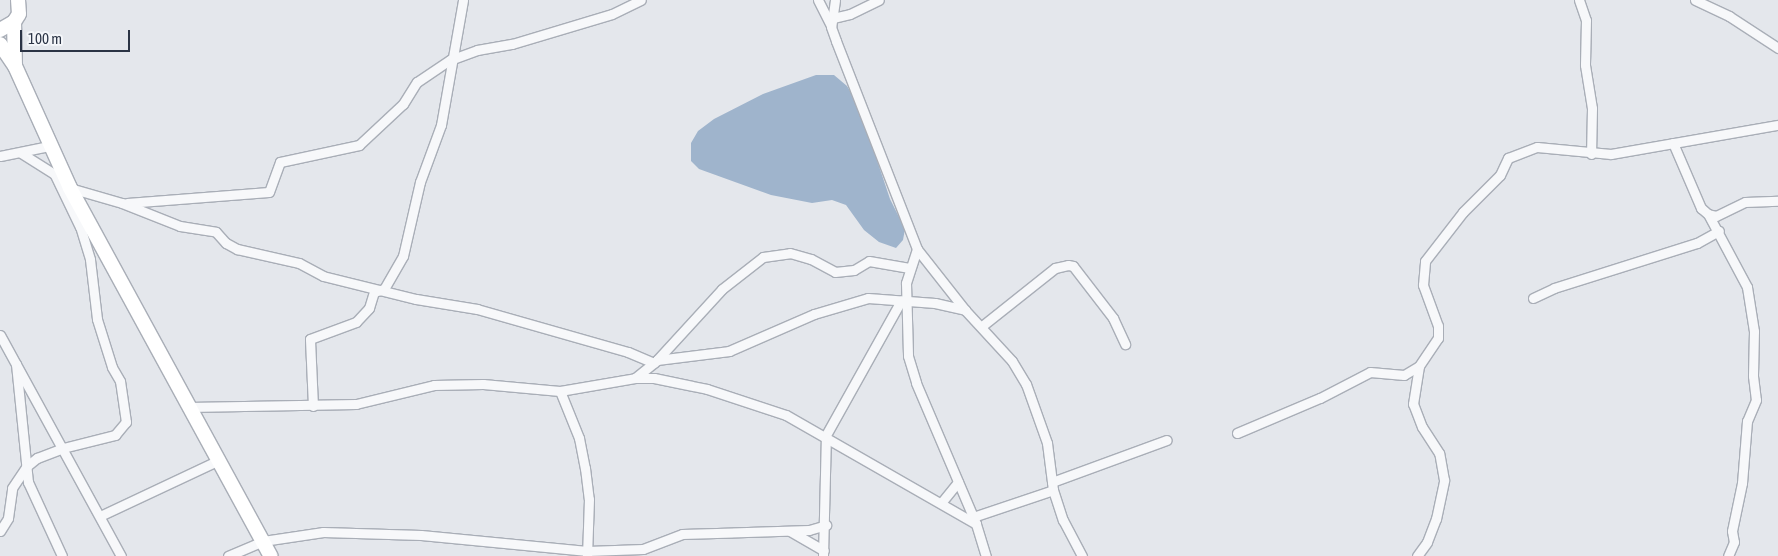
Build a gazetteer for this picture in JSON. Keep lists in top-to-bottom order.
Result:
{
  "scale_bar": "100 m"
}
